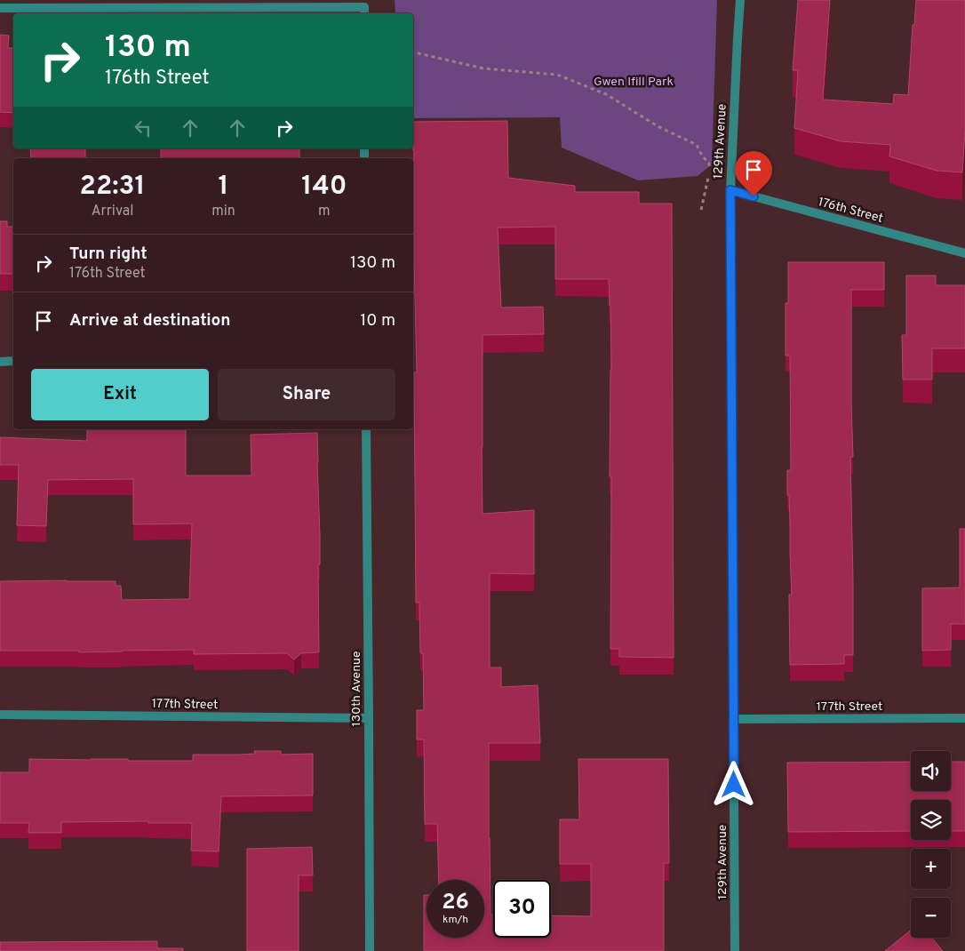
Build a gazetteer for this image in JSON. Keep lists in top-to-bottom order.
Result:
{
  "streets": {
    "street": [
      "129th Avenue",
      "176th Street",
      "130th Avenue",
      "177th Street"
    ]
  },
  "crossings": [
    ["129th Avenue", "176th Street"],
    ["129th Avenue", "177th Street"],
    ["130th Avenue", "177th Street"]
  ],
  "parks": ["Gwen Ifill Park"],
  "page": {
    "turn": ["130 m", "176th Street"],
    "eta": [
      "22:31",
      "Arrival",
      "1",
      "min",
      "140",
      "m"
    ],
    "list": [
      {
        "name": "Turn right",
        "note": "176th Street",
        "value": "130 m"
      },
      {
        "name": "Arrive at destination",
        "value": "10 m"
      }
    ],
    "buttons": ["Exit", "Share"],
    "map_buttons": ["+", "−"],
    "speed": "26 km/h",
    "limit": "30"
  }
}
